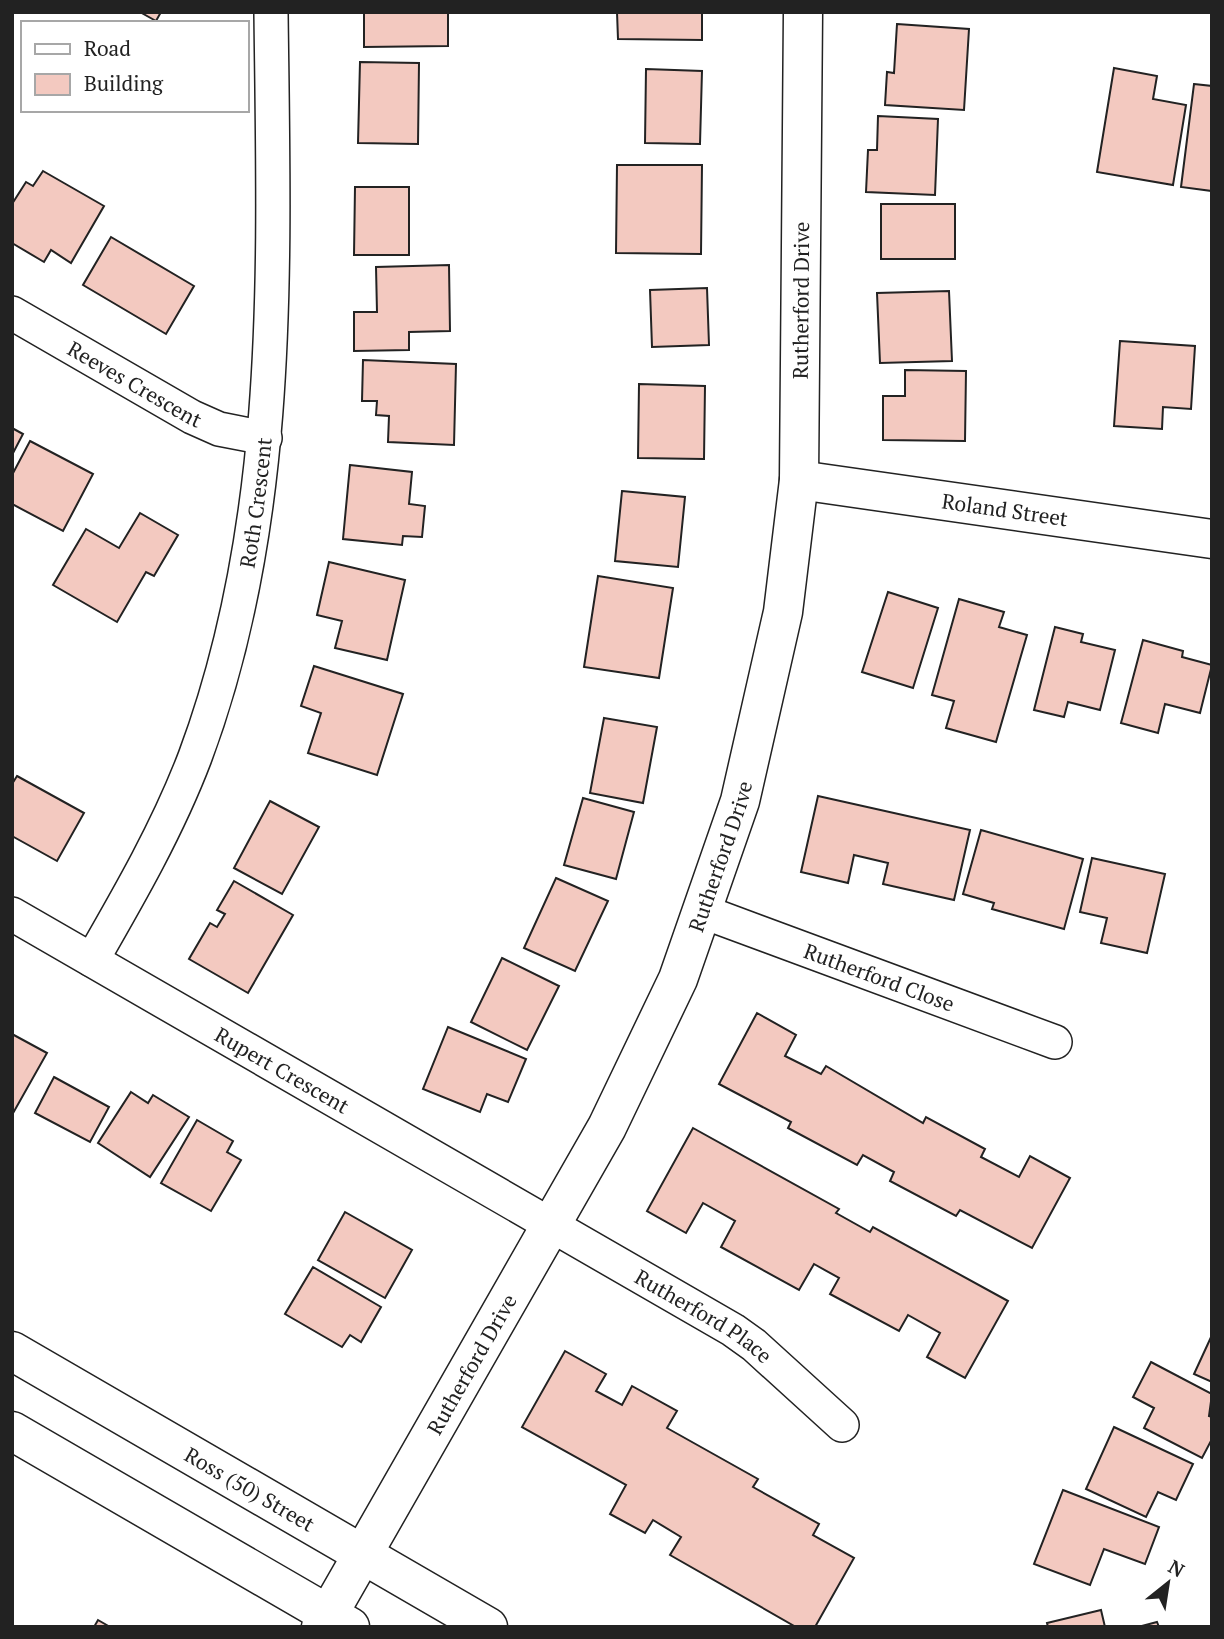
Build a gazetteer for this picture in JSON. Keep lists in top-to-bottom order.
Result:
{
  "streets": {
    "street": [
      "Rutherford Drive",
      "Reeves Crescent",
      "Roth Crescent",
      "Roland Street",
      "Rutherford Close",
      "Rupert Crescent",
      "Rutherford Place",
      "Ross (50) Street"
    ]
  },
  "crossings": [
    ["Rutherford Drive", "Roland Street"],
    ["Rutherford Drive", "Rutherford Close"],
    ["Rutherford Drive", "Rupert Crescent"],
    ["Rutherford Drive", "Rutherford Place"],
    ["Rutherford Drive", "Ross (50) Street"],
    ["Reeves Crescent", "Roth Crescent"],
    ["Roth Crescent", "Rupert Crescent"],
    ["Rupert Crescent", "Rutherford Place"]
  ],
  "legend": ["Road", "Building"],
  "north": "top right"
}
